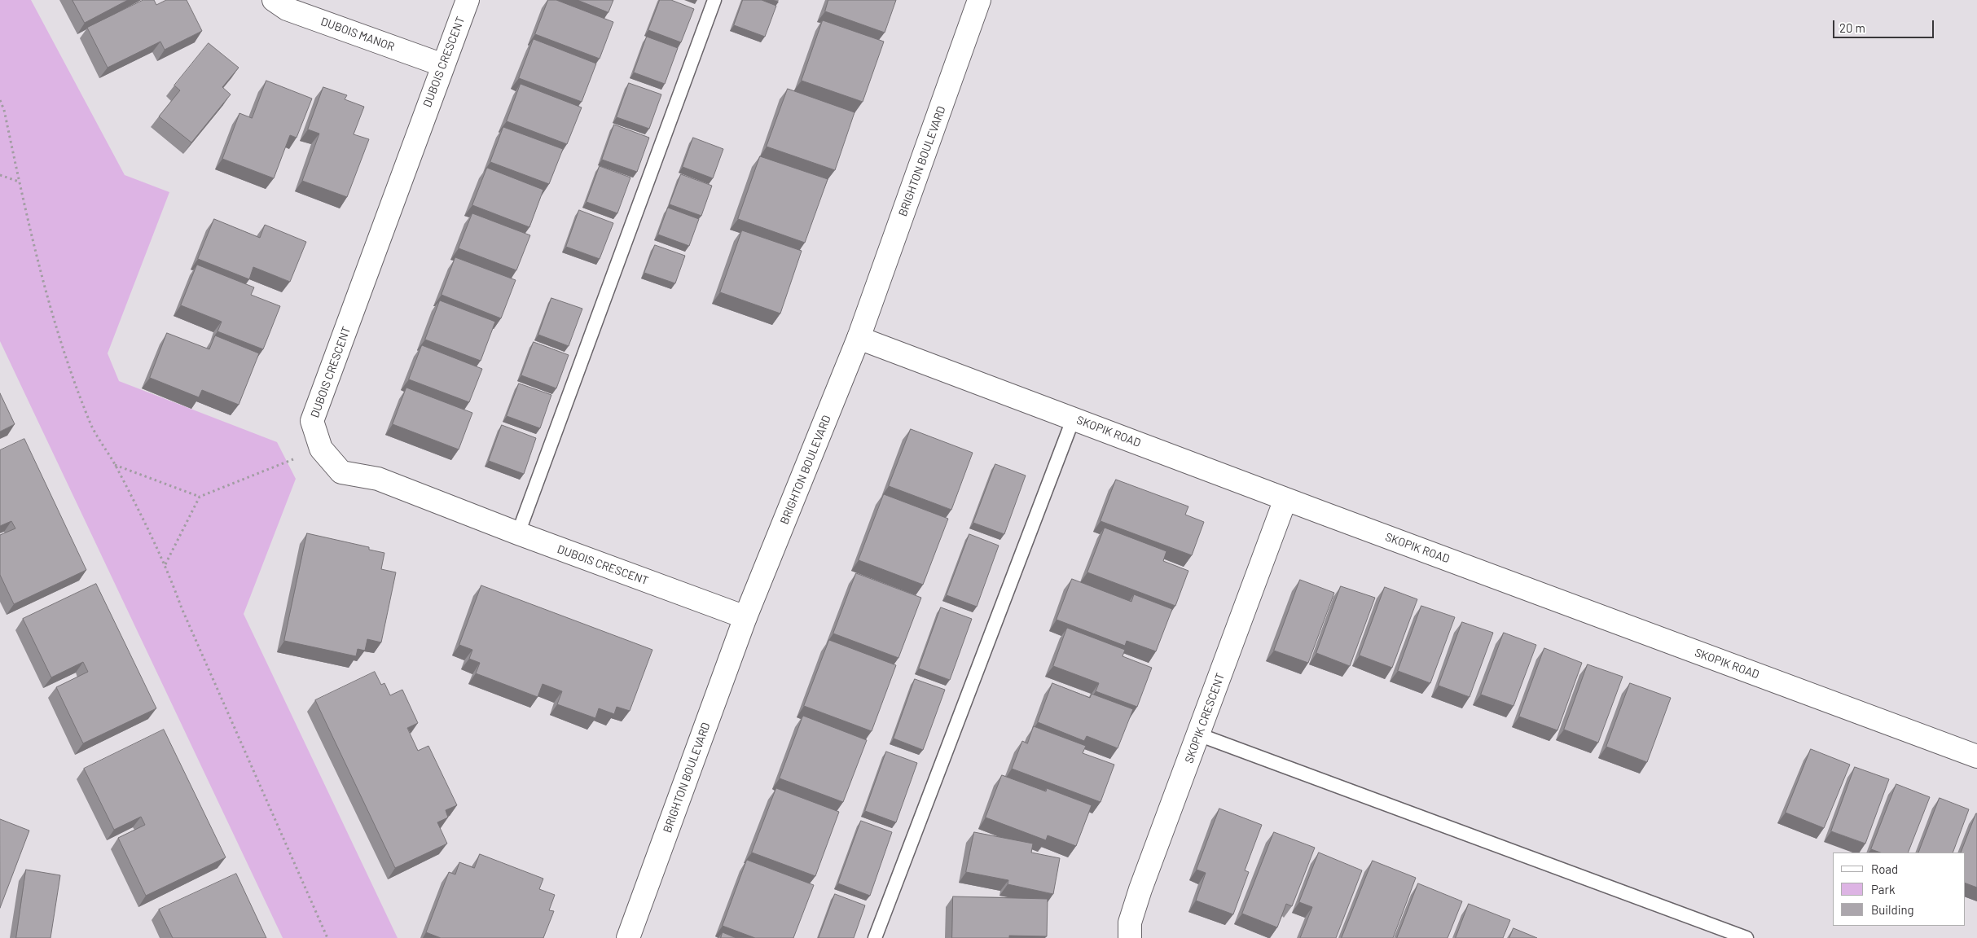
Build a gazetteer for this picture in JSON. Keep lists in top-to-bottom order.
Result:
{
  "streets": {
    "street": [
      "DUBOIS MANOR",
      "DUBOIS CRESCENT",
      "BRIGHTON BOULEVARD",
      "SKOPIK ROAD",
      "SKOPIK CRESCENT"
    ]
  },
  "crossings": [
    ["DUBOIS MANOR", "DUBOIS CRESCENT"],
    ["DUBOIS CRESCENT", "BRIGHTON BOULEVARD"],
    ["BRIGHTON BOULEVARD", "SKOPIK ROAD"],
    ["SKOPIK ROAD", "SKOPIK CRESCENT"]
  ],
  "legend": ["Road", "Park", "Building"],
  "scale_bar": "20 m"
}
